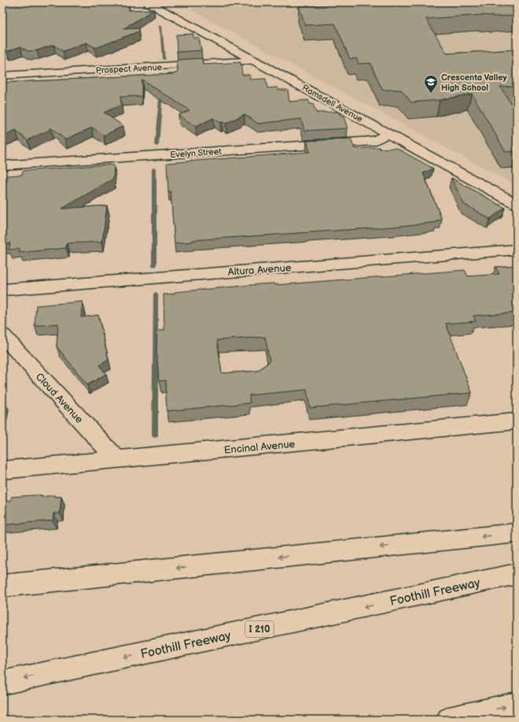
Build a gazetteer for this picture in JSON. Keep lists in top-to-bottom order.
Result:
{
  "streets": {
    "main road": [
      "Prospect Avenue",
      "Ramsdell Avenue",
      "Evelyn Street",
      "Altura Avenue",
      "Cloud Avenue",
      "Encinal Avenue",
      "Foothill Freeway",
      "I 210"
    ]
  },
  "crossings": [
    ["Prospect Avenue", "Ramsdell Avenue"],
    ["Ramsdell Avenue", "Evelyn Street"],
    ["Cloud Avenue", "Encinal Avenue"]
  ],
  "places": {
    "school or university": ["Crescenta Valley High School"]
  }
}
